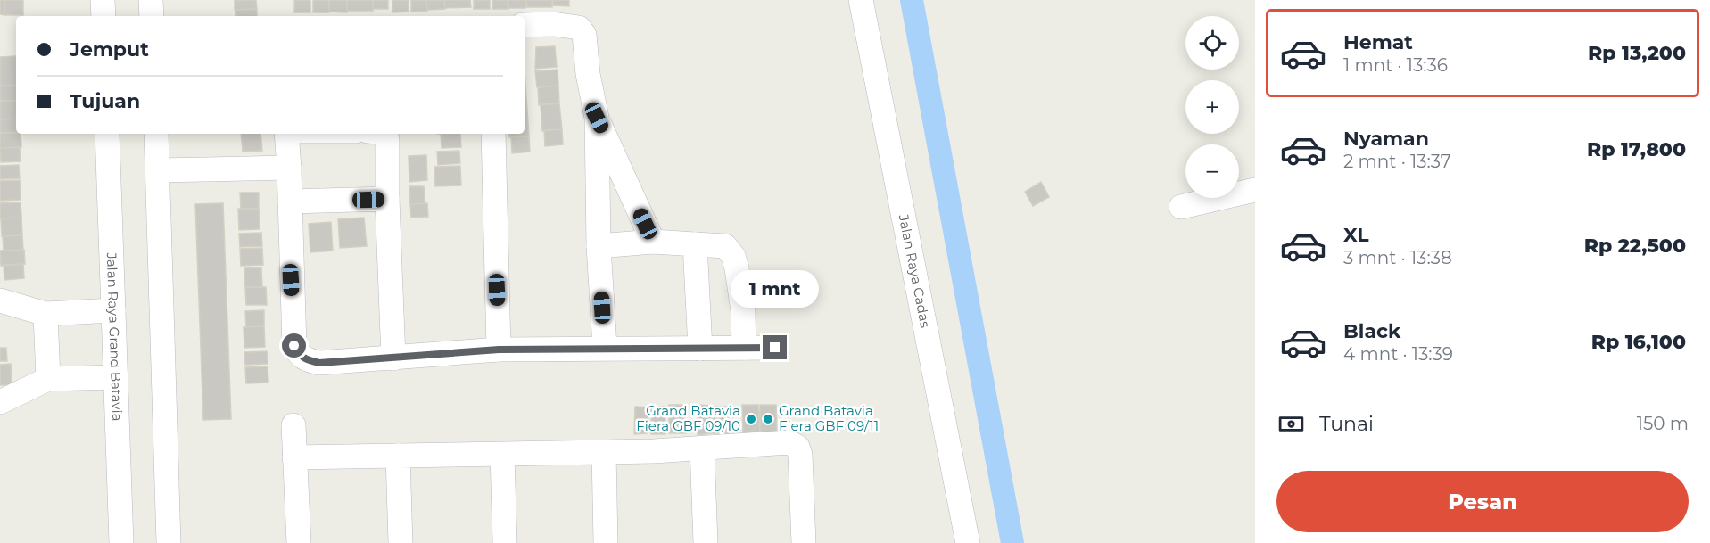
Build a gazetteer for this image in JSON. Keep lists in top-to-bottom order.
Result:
{
  "streets": {
    "street": ["Jalan Raya Cadas", "Jalan Raya Grand Batavia"]
  },
  "places": ["Grand Batavia Fiera GBF 09/10", "Grand Batavia Fiera GBF 09/11"],
  "page": {
    "list": [
      {
        "name": "Hemat",
        "note": "1 mnt · 13:36",
        "value": "Rp 13,200"
      },
      {
        "name": "Nyaman",
        "note": "2 mnt · 13:37",
        "value": "Rp 17,800"
      },
      {
        "name": "XL",
        "note": "3 mnt · 13:38",
        "value": "Rp 22,500"
      },
      {
        "name": "Black",
        "note": "4 mnt · 13:39",
        "value": "Rp 16,100"
      }
    ],
    "map_buttons": ["+", "−"],
    "banner": ["Jemput", "Tujuan"],
    "bubble": "1 mnt",
    "pay": ["Tunai", "150 m"],
    "buttons": "Pesan"
  }
}
